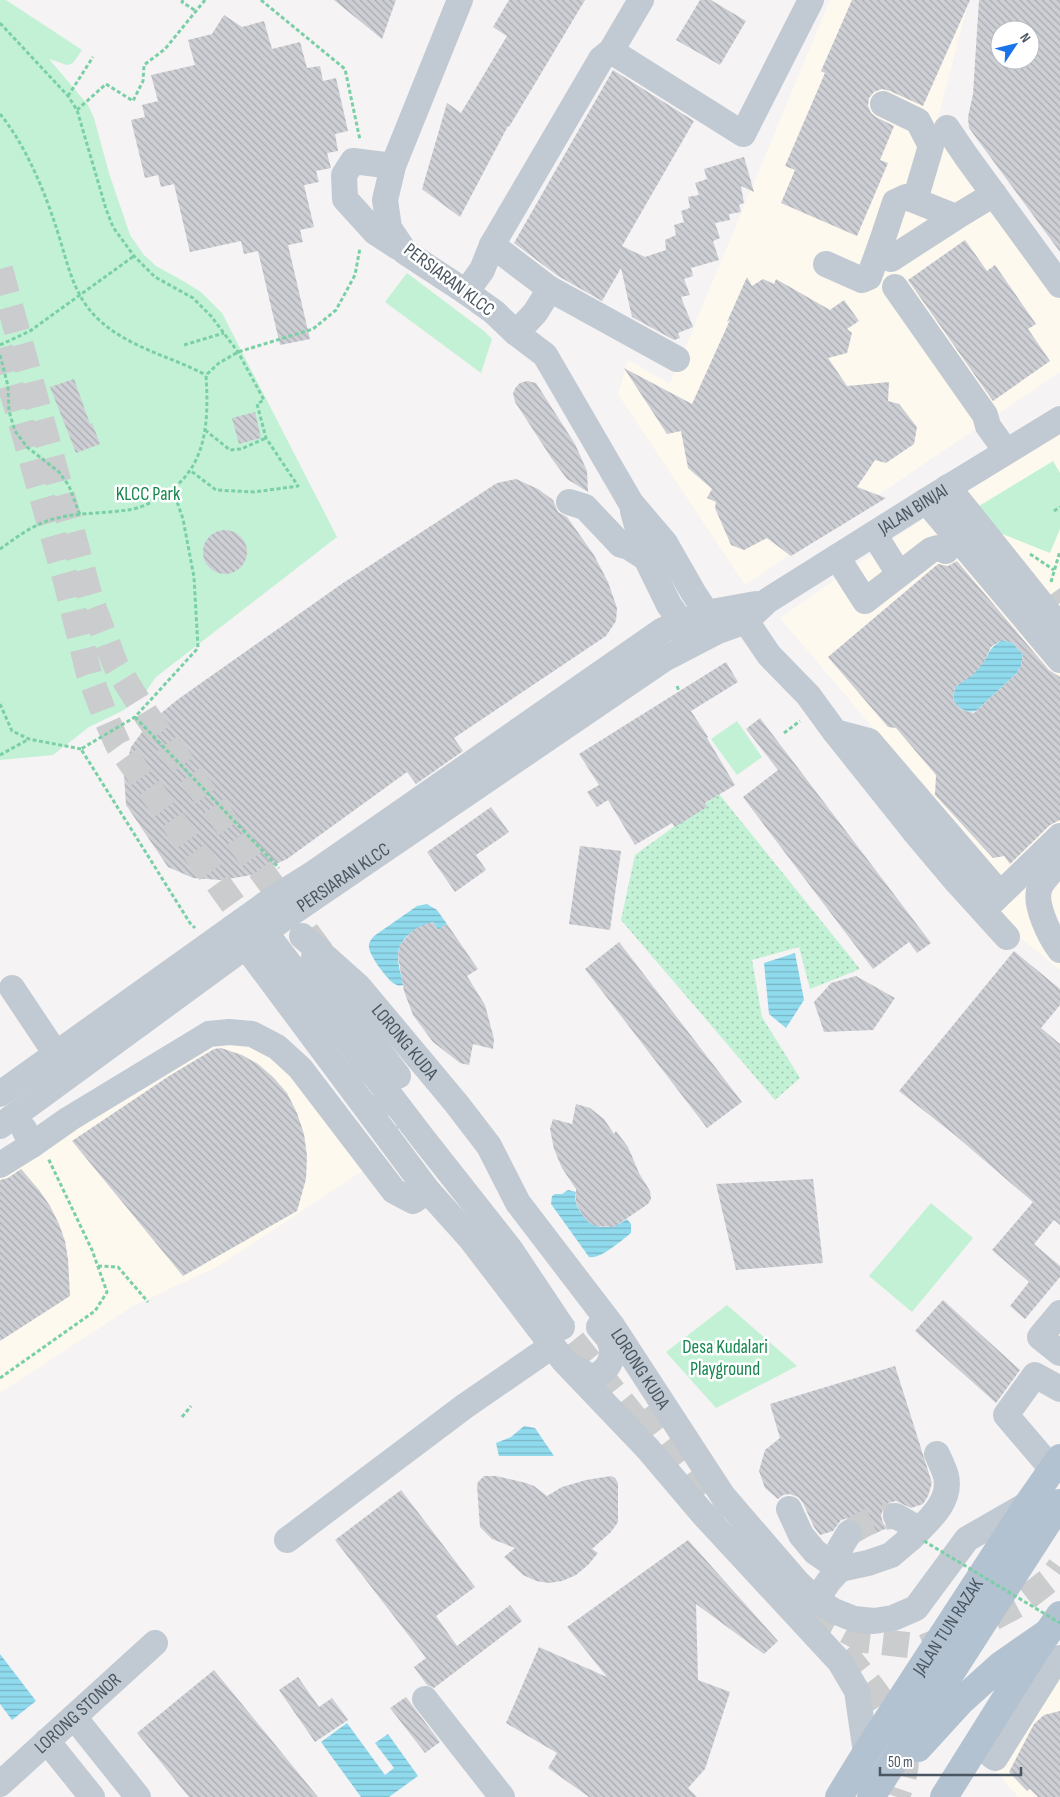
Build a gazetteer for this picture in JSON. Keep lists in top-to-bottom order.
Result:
{
  "streets": {
    "main road": ["JALAN TUN RAZAK"],
    "street": [
      "PERSIARAN KLCC",
      "JALAN BINJAI",
      "LORONG KUDA",
      "LORONG STONOR"
    ]
  },
  "crossings": [
    ["PERSIARAN KLCC", "JALAN BINJAI"],
    ["PERSIARAN KLCC", "LORONG KUDA"],
    ["LORONG KUDA", "JALAN TUN RAZAK"]
  ],
  "parks": ["KLCC Park", "Desa Kudalari Playground"],
  "scale_bar": "50 m",
  "north": "top right"
}
